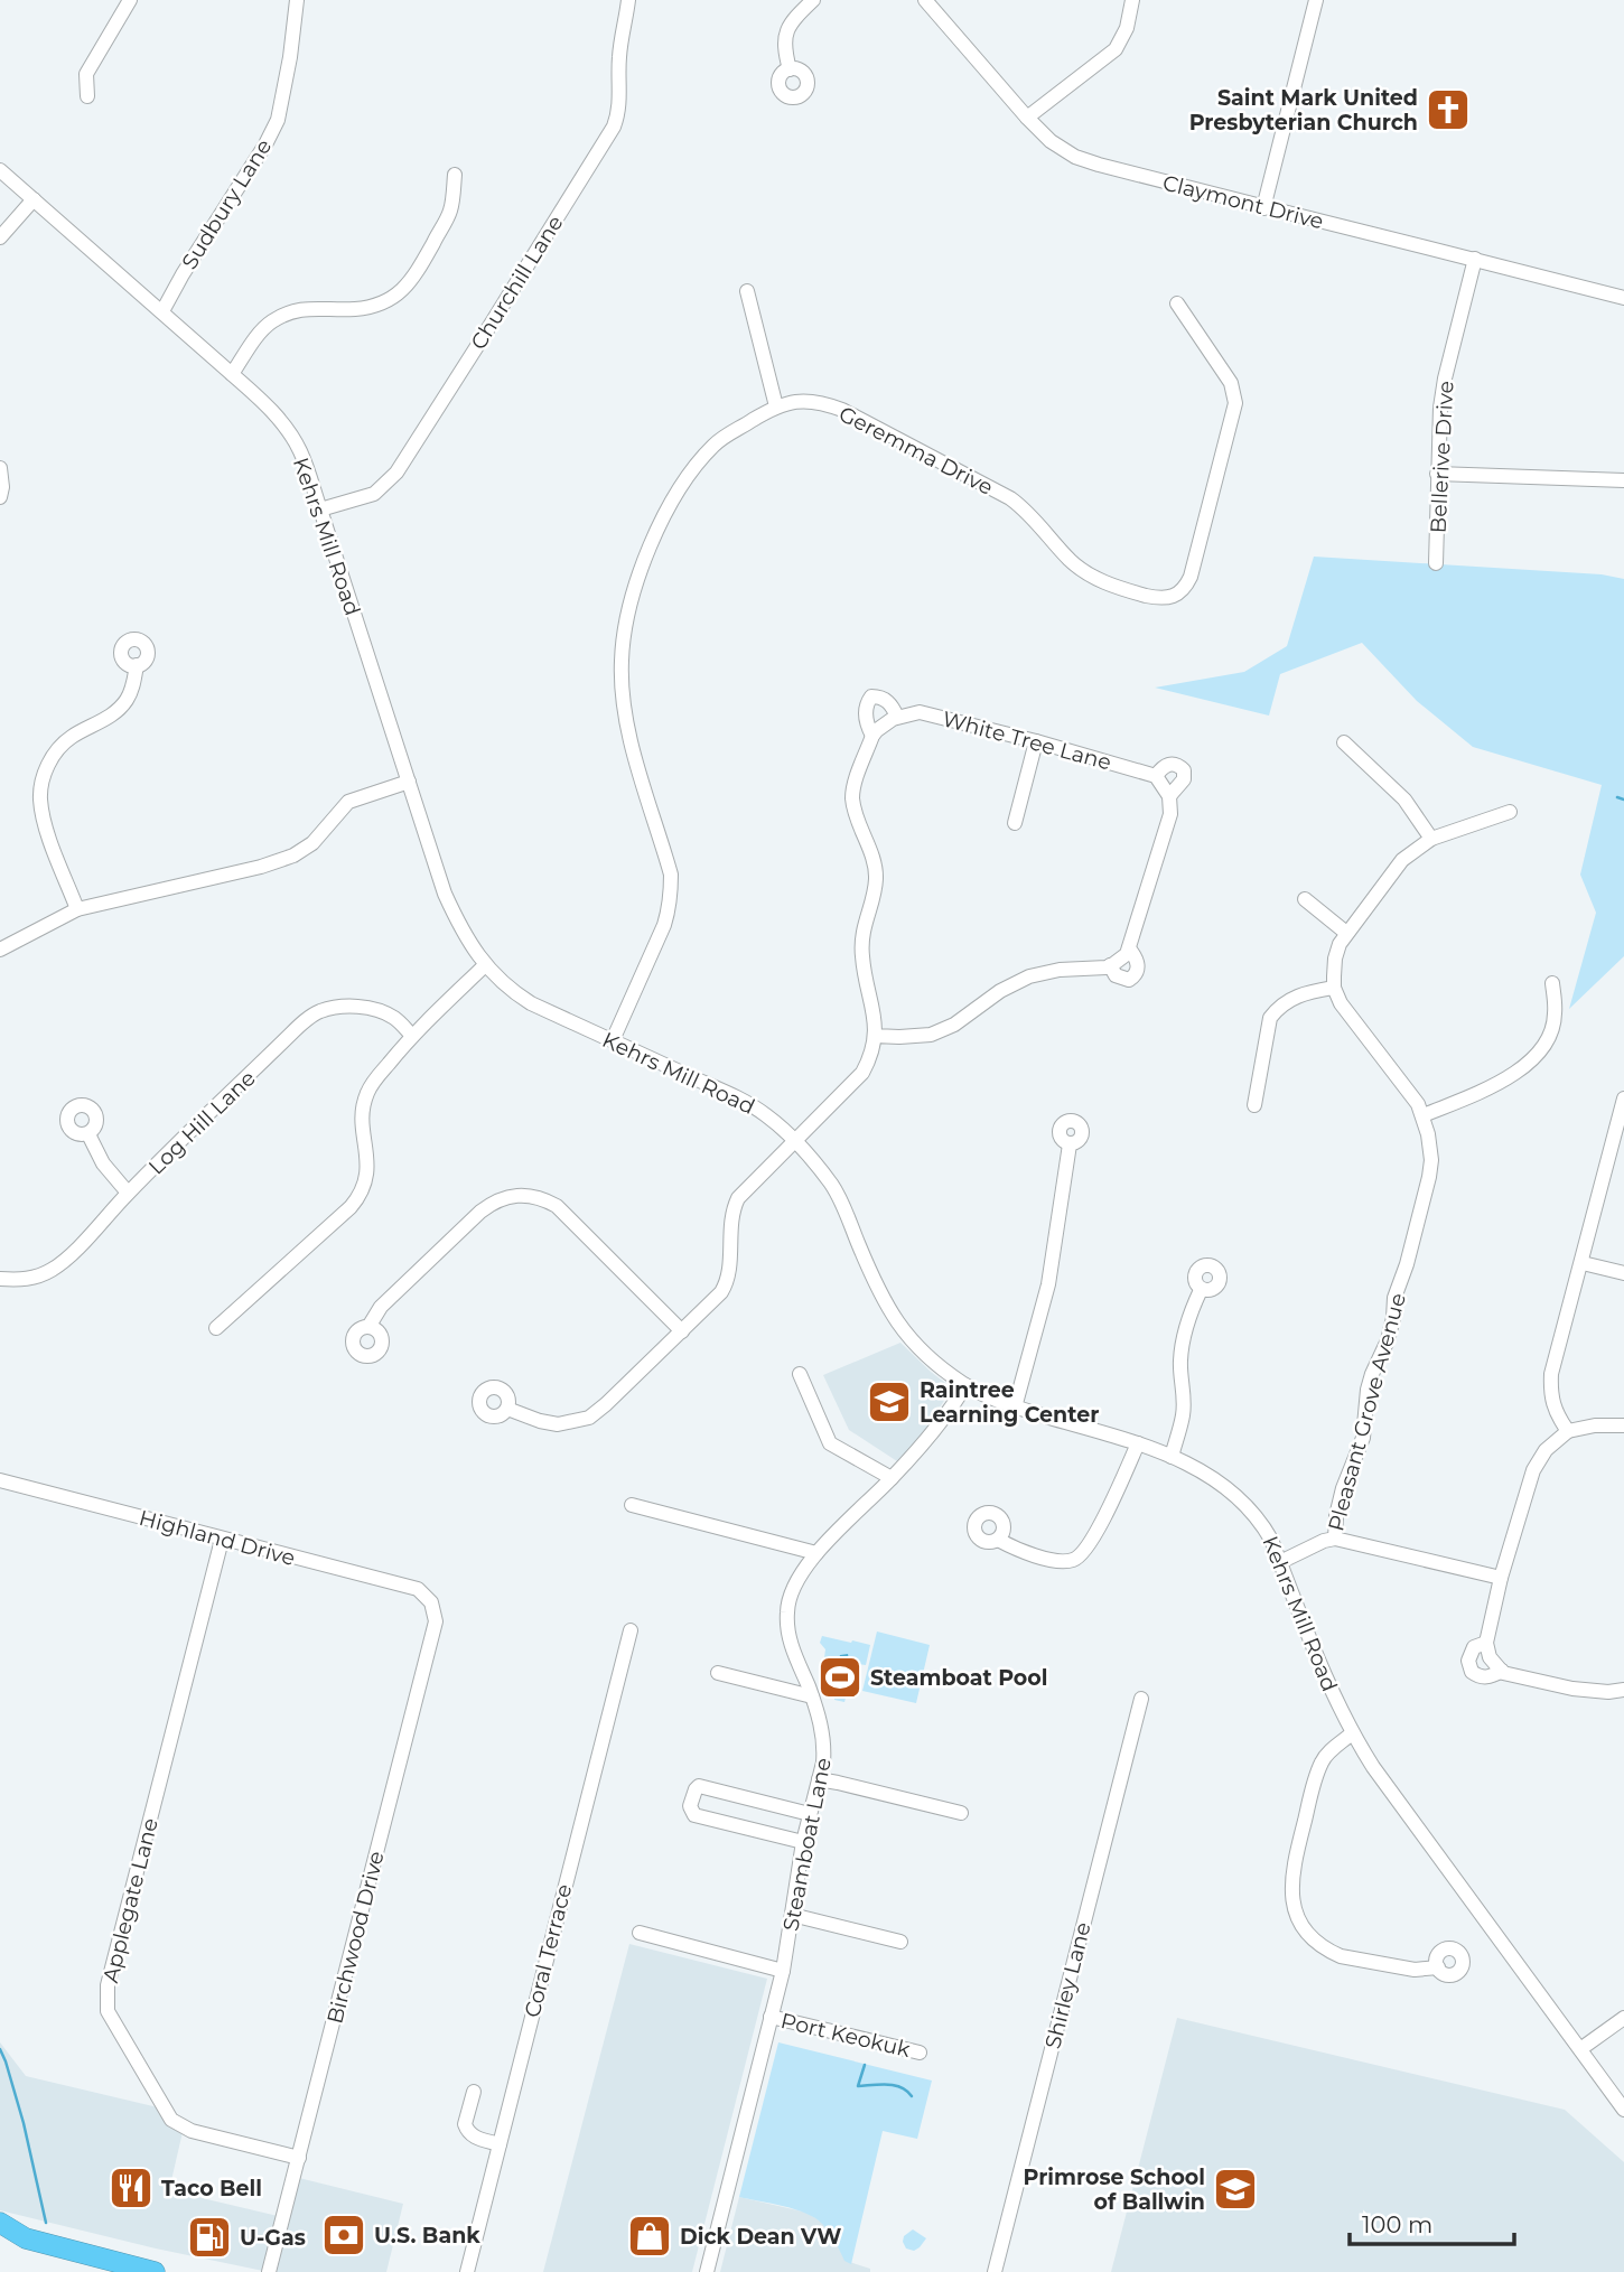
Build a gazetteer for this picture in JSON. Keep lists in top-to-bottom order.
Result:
{
  "streets": {
    "street": [
      "Claymont Drive",
      "Sudbury Lane",
      "Churchill Lane",
      "Geremma Drive",
      "Bellerive Drive",
      "Kehrs Mill Road",
      "White Tree Lane",
      "Log Hill Lane",
      "Pleasant Grove Avenue",
      "Highland Drive",
      "Steamboat Lane",
      "Applegate Lane",
      "Birchwood Drive",
      "Coral Terrace",
      "Shirley Lane",
      "Port Keokuk"
    ]
  },
  "crossings": [
    ["Claymont Drive", "Bellerive Drive"],
    ["Sudbury Lane", "Kehrs Mill Road"],
    ["Churchill Lane", "Kehrs Mill Road"],
    ["Geremma Drive", "Kehrs Mill Road"],
    ["Kehrs Mill Road", "Pleasant Grove Avenue"],
    ["Kehrs Mill Road", "Steamboat Lane"],
    ["Highland Drive", "Applegate Lane"],
    ["Highland Drive", "Birchwood Drive"],
    ["Steamboat Lane", "Port Keokuk"],
    ["Applegate Lane", "Birchwood Drive"]
  ],
  "places": {
    "church": ["Saint Mark United Presbyterian Church"],
    "school or university": ["Raintree Learning Center", "Primrose School of Ballwin"],
    "sports": ["Steamboat Pool"],
    "restaurant": ["Taco Bell"],
    "bank": ["U.S. Bank"],
    "shop": ["Dick Dean VW"],
    "fuel station": ["U-Gas"]
  },
  "scale_bar": "100 m"
}
